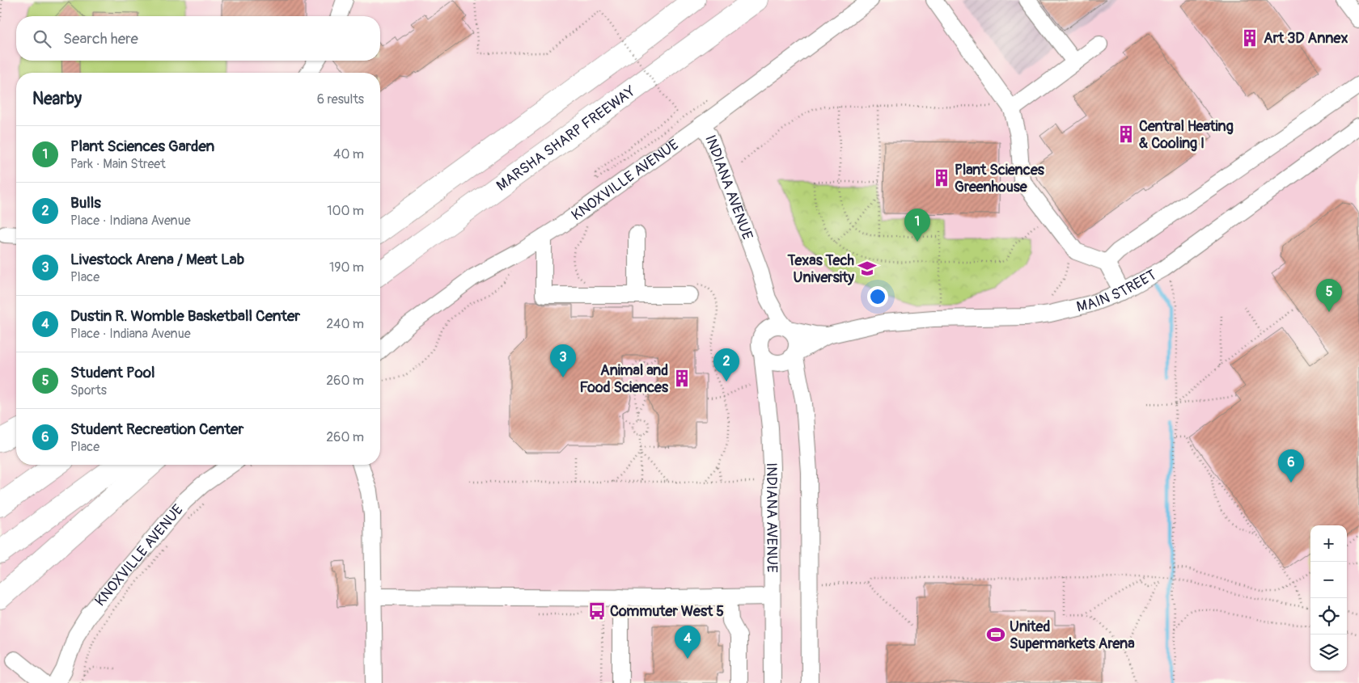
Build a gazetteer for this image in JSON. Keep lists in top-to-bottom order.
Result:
{
  "streets": {
    "highway": ["MARSHA SHARP FREEWAY"],
    "street": ["KNOXVILLE AVENUE", "INDIANA AVENUE", "MAIN STREET"]
  },
  "crossings": [
    ["KNOXVILLE AVENUE", "INDIANA AVENUE"],
    ["INDIANA AVENUE", "MAIN STREET"]
  ],
  "places": {
    "building": [
      "Art 3D Annex",
      "Central Heating & Cooling I",
      "Plant Sciences Greenhouse",
      "Animal and Food Sciences"
    ],
    "school or university": ["Texas Tech University"],
    "bus stop": ["Commuter West 5"],
    "sports": ["United Supermarkets Arena"]
  },
  "page": {
    "search": "Search here",
    "heading": ["Nearby", "6 results"],
    "list": [
      {
        "mark": "1",
        "name": "Plant Sciences Garden",
        "note": "Park · Main Street",
        "value": "40 m"
      },
      {
        "mark": "2",
        "name": "Bulls",
        "note": "Place · Indiana Avenue",
        "value": "100 m"
      },
      {
        "mark": "3",
        "name": "Livestock Arena / Meat Lab",
        "note": "Place",
        "value": "190 m"
      },
      {
        "mark": "4",
        "name": "Dustin R. Womble Basketball Center",
        "note": "Place · Indiana Avenue",
        "value": "240 m"
      },
      {
        "mark": "5",
        "name": "Student Pool",
        "note": "Sports",
        "value": "260 m"
      },
      {
        "mark": "6",
        "name": "Student Recreation Center",
        "note": "Place",
        "value": "260 m"
      }
    ],
    "pins": [
      "1",
      "5",
      "3",
      "2",
      "6",
      "4"
    ],
    "map_buttons": ["+", "−"]
  }
}
